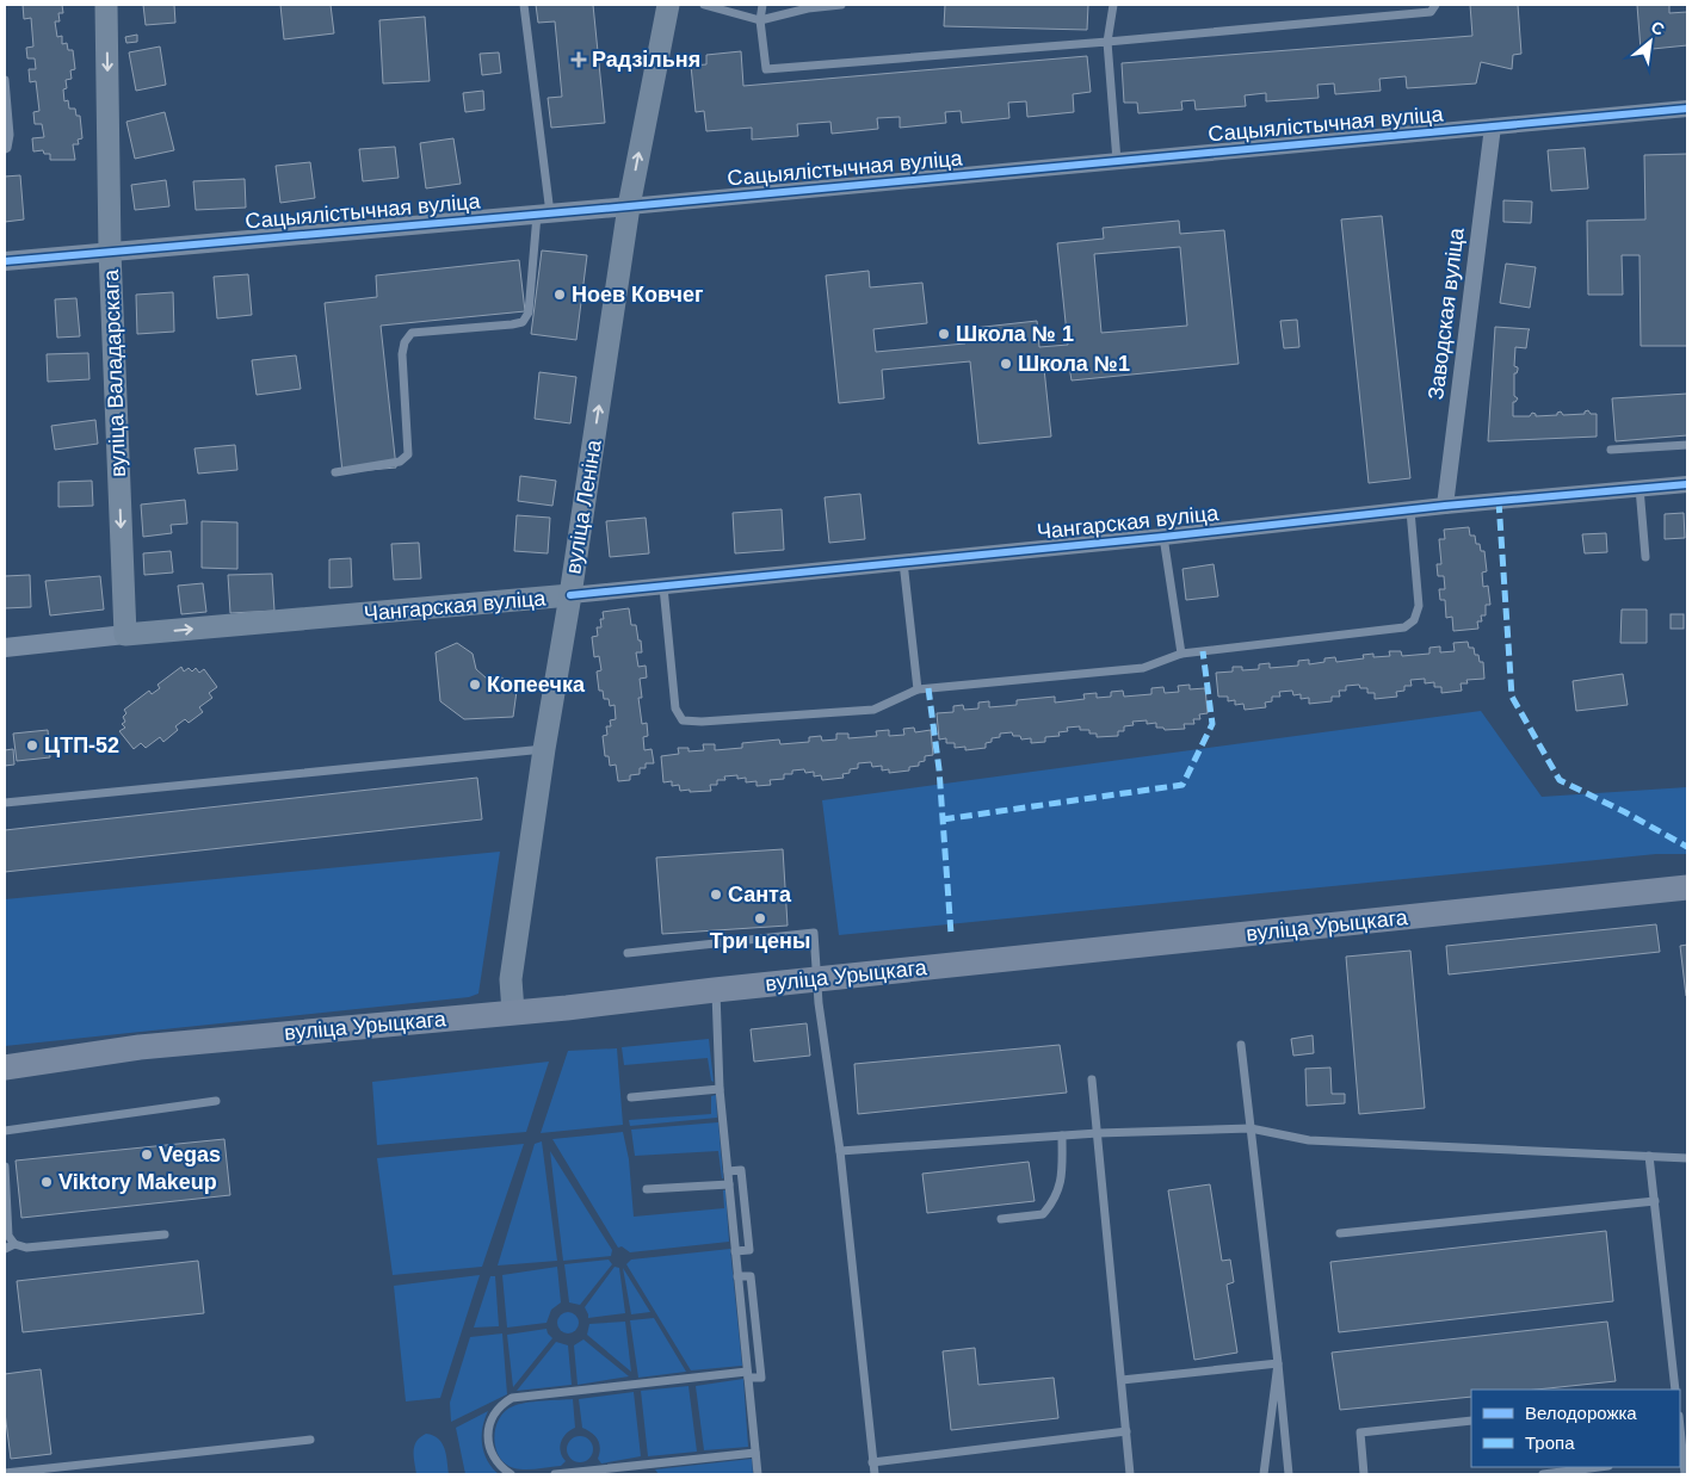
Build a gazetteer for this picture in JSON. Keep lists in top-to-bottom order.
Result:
{
  "streets": {
    "main road": [
      "вуліца Валадарскага",
      "вуліца Леніна",
      "Чангарская вуліца",
      "вуліца Урыцкага"
    ],
    "street": ["Сацыялістычная вуліца", "Заводская вуліца"]
  },
  "crossings": [
    ["Сацыялістычная вуліца", "Заводская вуліца"],
    ["Сацыялістычная вуліца", "вуліца Валадарскага"],
    ["Сацыялістычная вуліца", "вуліца Леніна"],
    ["Заводская вуліца", "Чангарская вуліца"],
    ["вуліца Валадарскага", "Чангарская вуліца"],
    ["вуліца Леніна", "Чангарская вуліца"],
    ["вуліца Леніна", "вуліца Урыцкага"]
  ],
  "one_way": ["вуліца Валадарскага", "вуліца Леніна"],
  "places": {
    "health": ["Радзільня"],
    "other": [
      "Ноев Ковчег",
      "Школа № 1",
      "Школа №1",
      "Копеечка",
      "ЦТП-52",
      "Санта",
      "Три цены",
      "Vegas",
      "Viktory Makeup"
    ]
  },
  "legend": ["Велодорожка", "Тропа"],
  "north": "top right"
}
